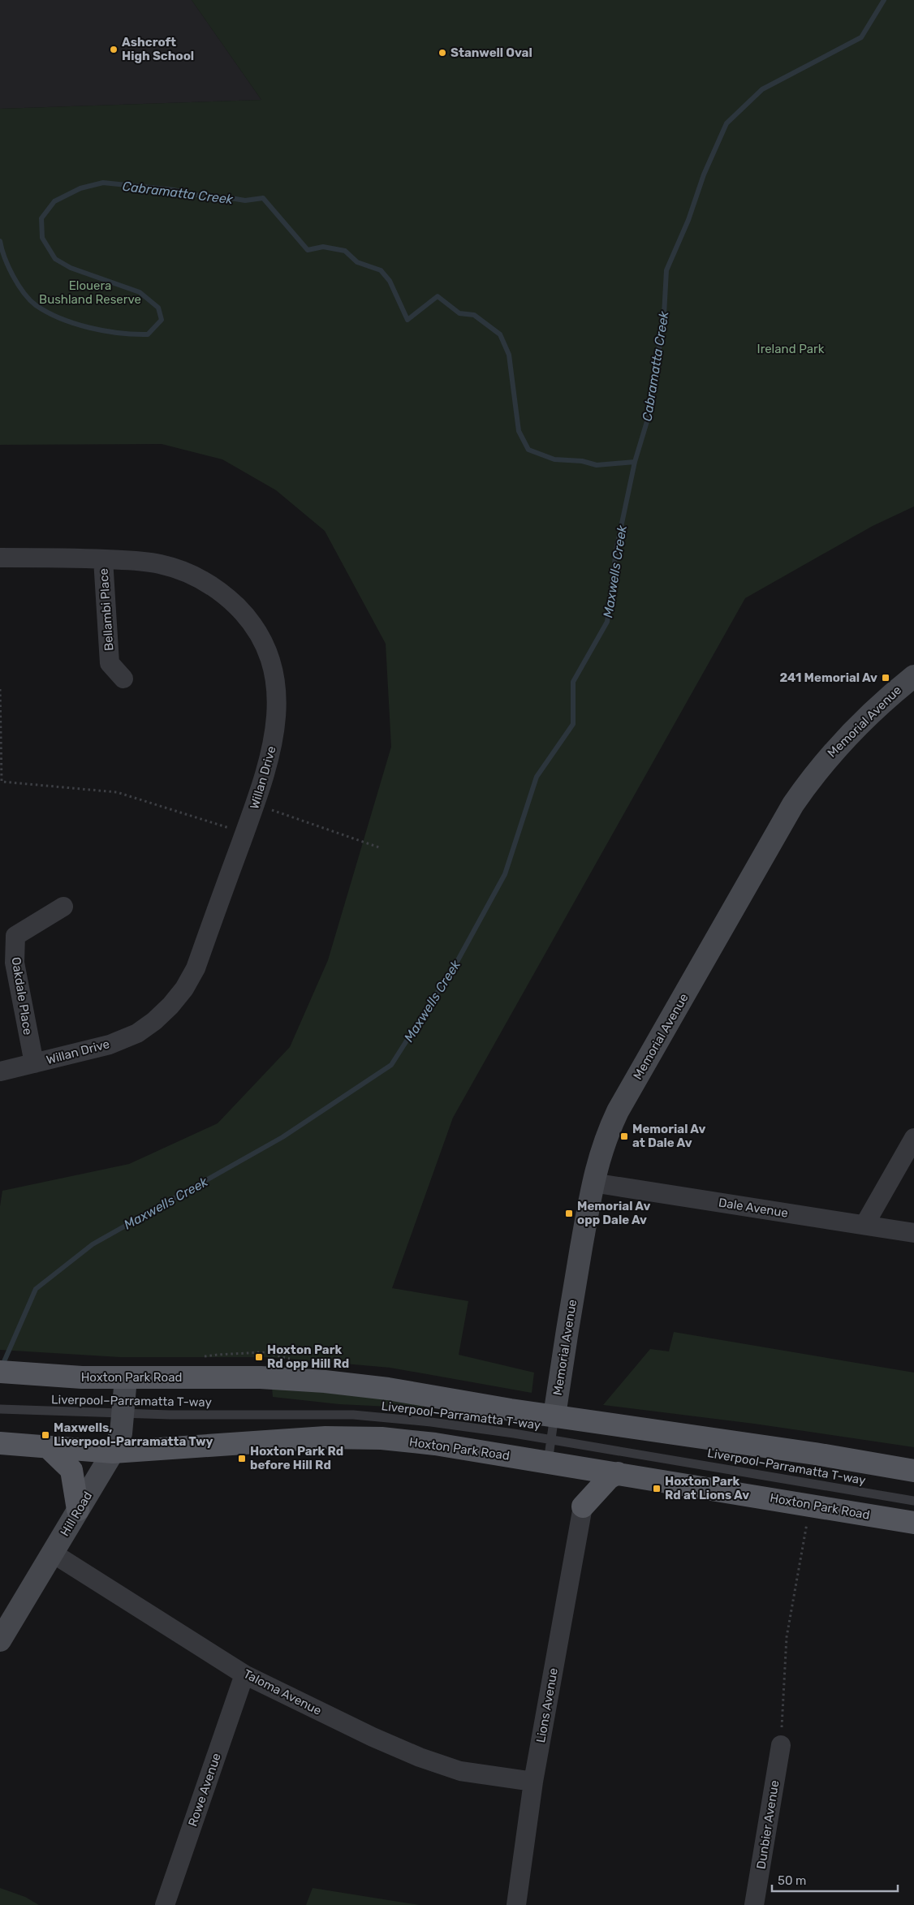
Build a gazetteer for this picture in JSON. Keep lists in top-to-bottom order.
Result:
{
  "streets": {
    "main road": ["Hoxton Park Road"],
    "street": [
      "Bellambi Place",
      "Memorial Avenue",
      "Willan Drive",
      "Oakdale Place",
      "Dale Avenue",
      "Hill Road",
      "Taloma Avenue",
      "Lions Avenue",
      "Rowe Avenue",
      "Dunbier Avenue"
    ],
    "lane": ["Liverpool–Parramatta T-way"]
  },
  "crossings": [
    ["Bellambi Place", "Willan Drive"],
    ["Memorial Avenue", "Dale Avenue"],
    ["Memorial Avenue", "Hoxton Park Road"],
    ["Memorial Avenue", "Liverpool–Parramatta T-way"],
    ["Willan Drive", "Oakdale Place"],
    ["Hoxton Park Road", "Hill Road"],
    ["Liverpool–Parramatta T-way", "Hill Road"],
    ["Hill Road", "Taloma Avenue"],
    ["Taloma Avenue", "Lions Avenue"],
    ["Taloma Avenue", "Rowe Avenue"]
  ],
  "water": ["Cabramatta Creek", "Maxwells Creek"],
  "parks": ["Elouera Bushland Reserve", "Ireland Park"],
  "places": {
    "other": ["Ashcroft High School", "Stanwell Oval"],
    "transit": [
      "241 Memorial Av",
      "Memorial Av at Dale Av",
      "Memorial Av opp Dale Av",
      "Hoxton Park Rd opp Hill Rd",
      "Maxwells, Liverpool-Parramatta Twy",
      "Hoxton Park Rd before Hill Rd",
      "Hoxton Park Rd at Lions Av"
    ]
  },
  "scale_bar": "50 m"
}
